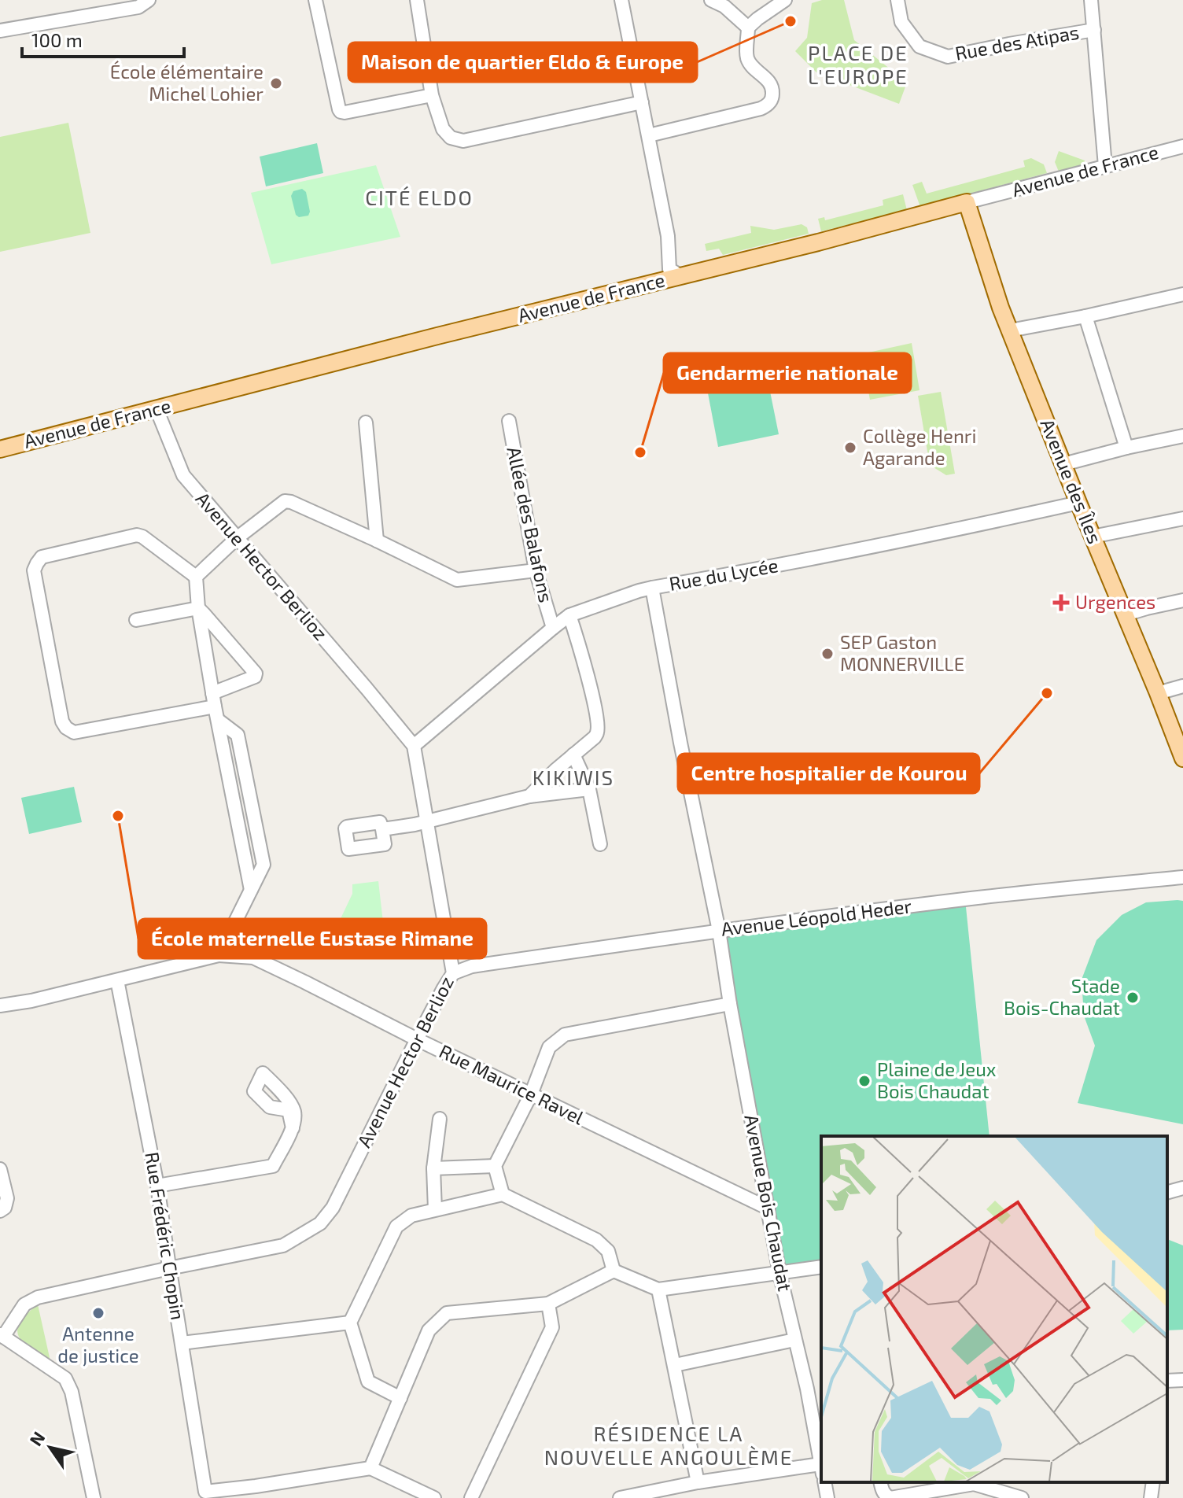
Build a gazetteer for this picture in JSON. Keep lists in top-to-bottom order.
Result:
{
  "streets": {
    "main road": ["Avenue de France", "Avenue des Îles"],
    "street": [
      "Rue des Atipas",
      "Allée des Balafons",
      "Avenue Hector Berlioz",
      "Rue du Lycée",
      "Avenue Léopold Heder",
      "Rue Maurice Ravel",
      "Avenue Bois Chaudat",
      "Rue Frédéric Chopin"
    ]
  },
  "crossings": [
    ["Avenue de France", "Avenue des Îles"],
    ["Avenue de France", "Avenue Hector Berlioz"],
    ["Avenue des Îles", "Rue du Lycée"],
    ["Allée des Balafons", "Rue du Lycée"],
    ["Avenue Hector Berlioz", "Rue du Lycée"],
    ["Avenue Hector Berlioz", "Avenue Léopold Heder"],
    ["Avenue Hector Berlioz", "Rue Maurice Ravel"],
    ["Avenue Hector Berlioz", "Rue Frédéric Chopin"],
    ["Rue du Lycée", "Avenue Bois Chaudat"],
    ["Avenue Léopold Heder", "Avenue Bois Chaudat"],
    ["Rue Maurice Ravel", "Avenue Bois Chaudat"],
    ["Rue Maurice Ravel", "Rue Frédéric Chopin"]
  ],
  "districts": [
    "PLACE DE L'EUROPE",
    "CITÉ ELDO",
    "KIKIWIS",
    "RÉSIDENCE LA NOUVELLE ANGOULÈME"
  ],
  "places": {
    "other": [
      "Maison de quartier Eldo & Europe",
      "École élémentaire Michel Lohier",
      "Collège Henri Agarande",
      "Gendarmerie nationale",
      "SEP Gaston MONNERVILLE",
      "Centre hospitalier de Kourou",
      "École maternelle Eustase Rimane",
      "Stade Bois-Chaudat",
      "Plaine de Jeux Bois Chaudat",
      "Antenne de justice"
    ],
    "health": ["Urgences"]
  },
  "scale_bar": "100 m",
  "north": "top left"
}
